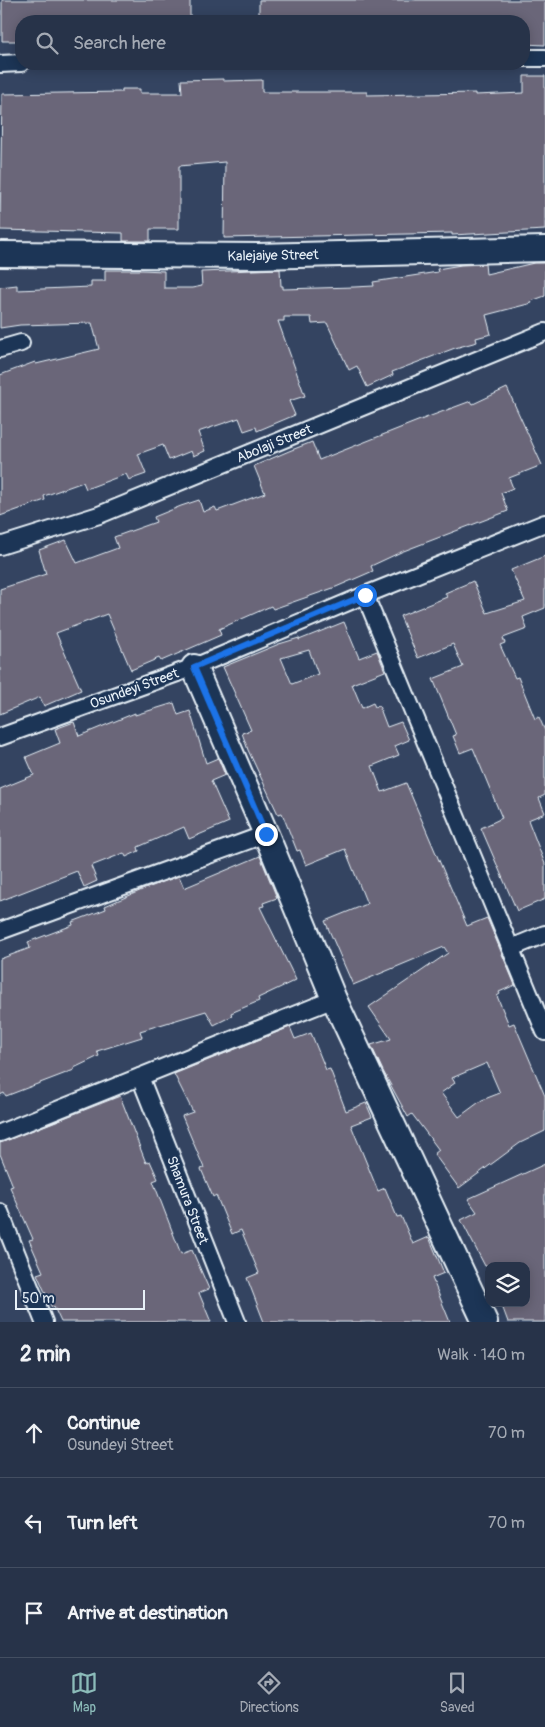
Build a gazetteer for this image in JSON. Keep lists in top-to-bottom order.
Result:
{
  "streets": {
    "street": [
      "Kalejaiye Street",
      "Abolaji Street",
      "Osundeyi Street",
      "Shamura Street"
    ]
  },
  "scale_bar": "50 m",
  "page": {
    "search": "Search here",
    "scale": "50 m",
    "heading": ["2 min", "Walk · 140 m"],
    "list": [
      ["Continue", "Osundeyi Street", "70 m"],
      ["Turn left", "70 m"],
      "Arrive at destination"
    ],
    "nav": ["Map", "Directions", "Saved"]
  }
}
